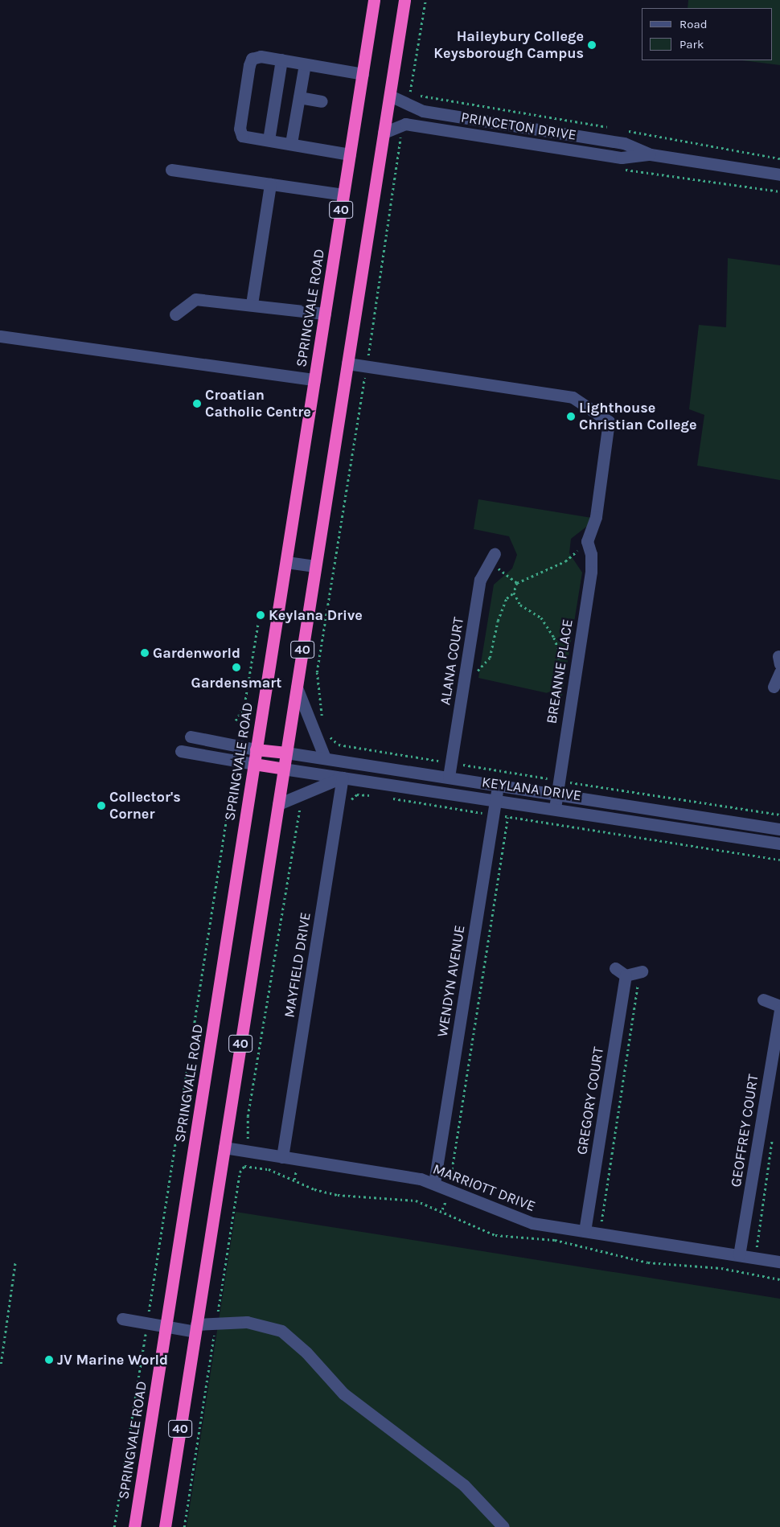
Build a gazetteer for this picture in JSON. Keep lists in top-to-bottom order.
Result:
{
  "streets": {
    "highway": ["40", "SPRINGVALE ROAD", "KEYLANA DRIVE"],
    "street": [
      "PRINCETON DRIVE",
      "ALANA COURT",
      "BREANNE PLACE",
      "MAYFIELD DRIVE",
      "WENDYN AVENUE",
      "GREGORY COURT",
      "GEOFFREY COURT",
      "MARRIOTT DRIVE"
    ]
  },
  "crossings": [
    ["PRINCETON DRIVE", "40"],
    ["40", "KEYLANA DRIVE"],
    ["40", "MARRIOTT DRIVE"],
    ["SPRINGVALE ROAD", "KEYLANA DRIVE"],
    ["ALANA COURT", "KEYLANA DRIVE"],
    ["BREANNE PLACE", "KEYLANA DRIVE"],
    ["KEYLANA DRIVE", "MAYFIELD DRIVE"],
    ["KEYLANA DRIVE", "WENDYN AVENUE"],
    ["MAYFIELD DRIVE", "MARRIOTT DRIVE"],
    ["WENDYN AVENUE", "MARRIOTT DRIVE"],
    ["GREGORY COURT", "MARRIOTT DRIVE"],
    ["GEOFFREY COURT", "MARRIOTT DRIVE"]
  ],
  "places": [
    "Haileybury College Keysborough Campus",
    "Croatian Catholic Centre",
    "Lighthouse Christian College",
    "Keylana Drive",
    "Gardenworld",
    "Gardensmart",
    "Collector's Corner",
    "JV Marine World"
  ],
  "legend": ["Road", "Park"]
}
